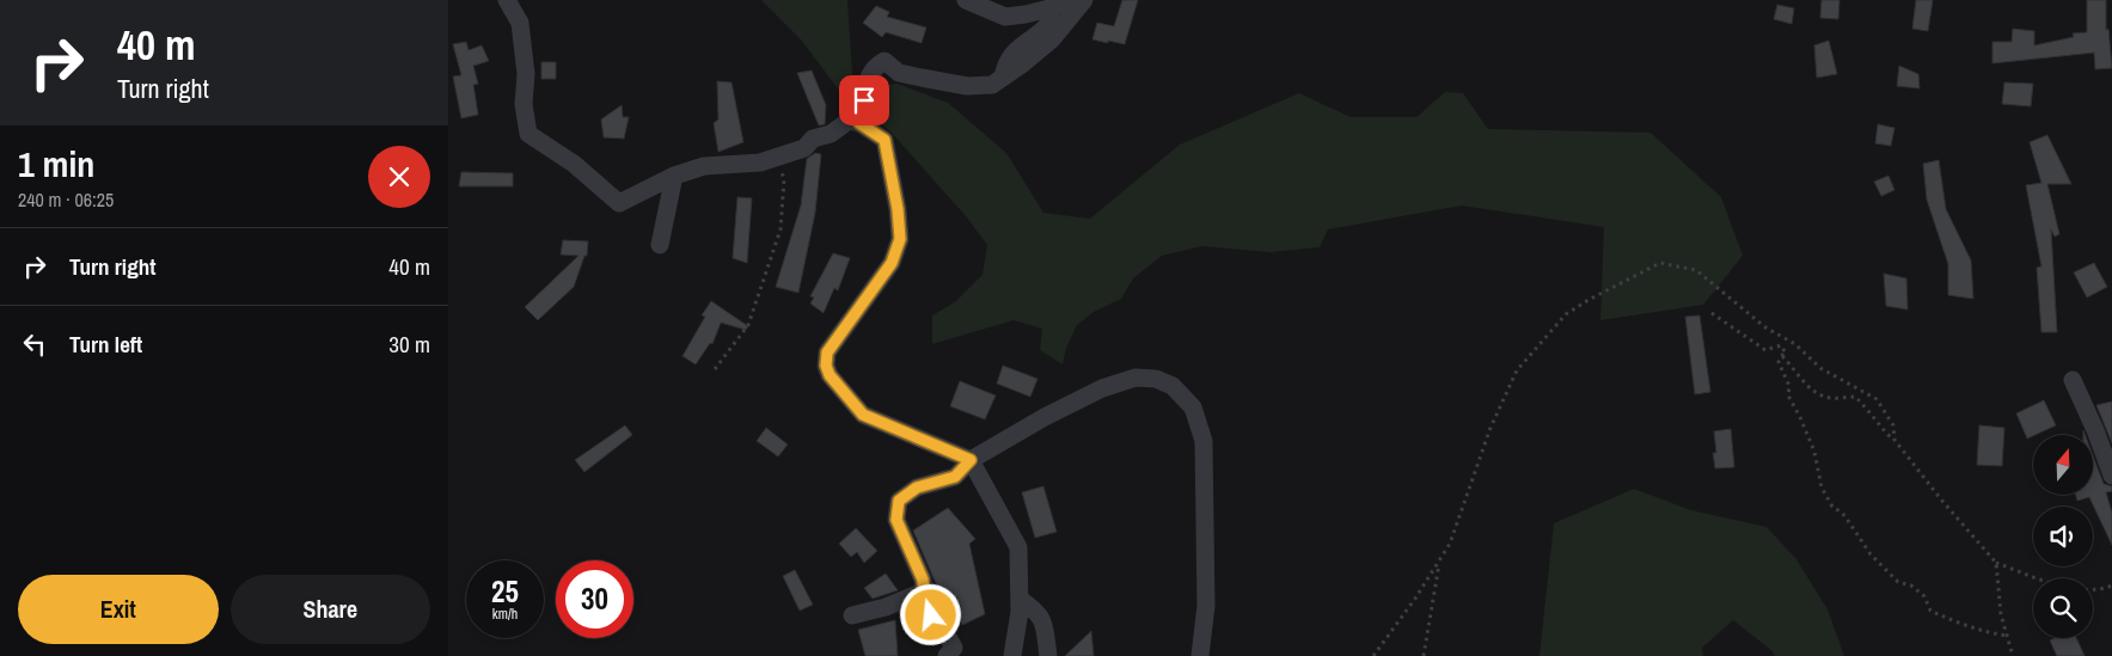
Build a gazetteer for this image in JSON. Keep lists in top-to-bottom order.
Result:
{
  "north": "top",
  "page": {
    "turn": ["40 m", "Turn right"],
    "heading": ["1 min", "240 m · 06:25"],
    "list": [
      {
        "name": "Turn right",
        "value": "40 m"
      },
      {
        "name": "Turn left",
        "value": "30 m"
      }
    ],
    "speed": "25 km/h",
    "limit": "30",
    "buttons": ["Exit", "Share"]
  }
}
